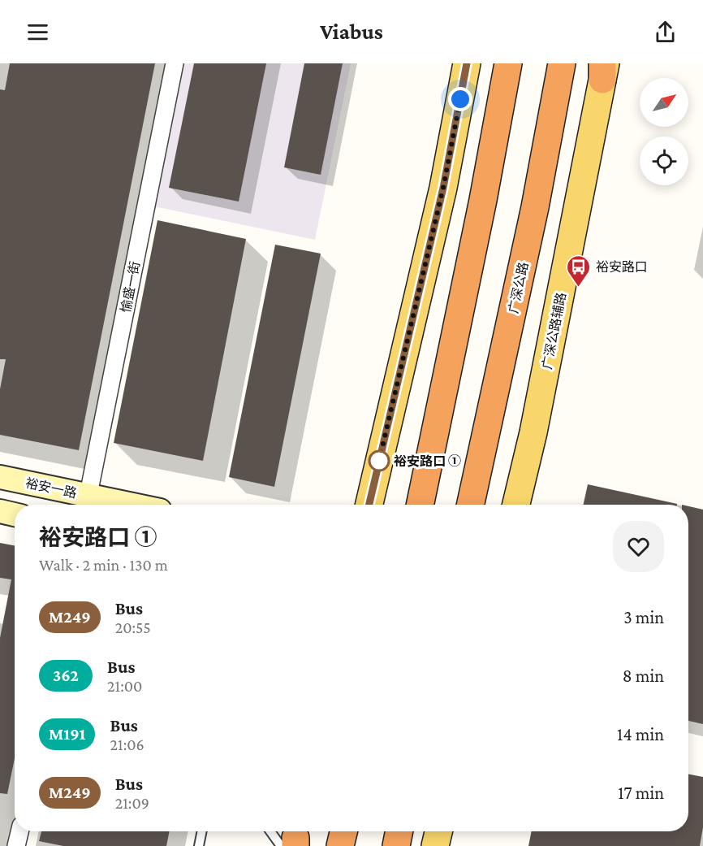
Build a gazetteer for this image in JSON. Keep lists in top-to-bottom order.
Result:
{
  "streets": {
    "highway": ["广深公路"],
    "main road": ["广深公路辅路", "裕安一路"],
    "street": ["愉盛一街"]
  },
  "crossings": [
    ["愉盛一街", "裕安一路"]
  ],
  "places": {
    "bus stop": ["裕安路口"],
    "other": ["裕安路口 ①"]
  },
  "lines": ["bus line M249"],
  "north": "top right",
  "page": {
    "header": "Viabus",
    "heading": ["裕安路口 ①", "Walk · 2 min · 130 m"],
    "list": [
      {
        "mark": "M249",
        "name": "Bus",
        "note": "20:55",
        "value": "3 min"
      },
      {
        "mark": "362",
        "name": "Bus",
        "note": "21:00",
        "value": "8 min"
      },
      {
        "mark": "M191",
        "name": "Bus",
        "note": "21:06",
        "value": "14 min"
      },
      {
        "mark": "M249",
        "name": "Bus",
        "note": "21:09",
        "value": "17 min"
      }
    ]
  }
}
